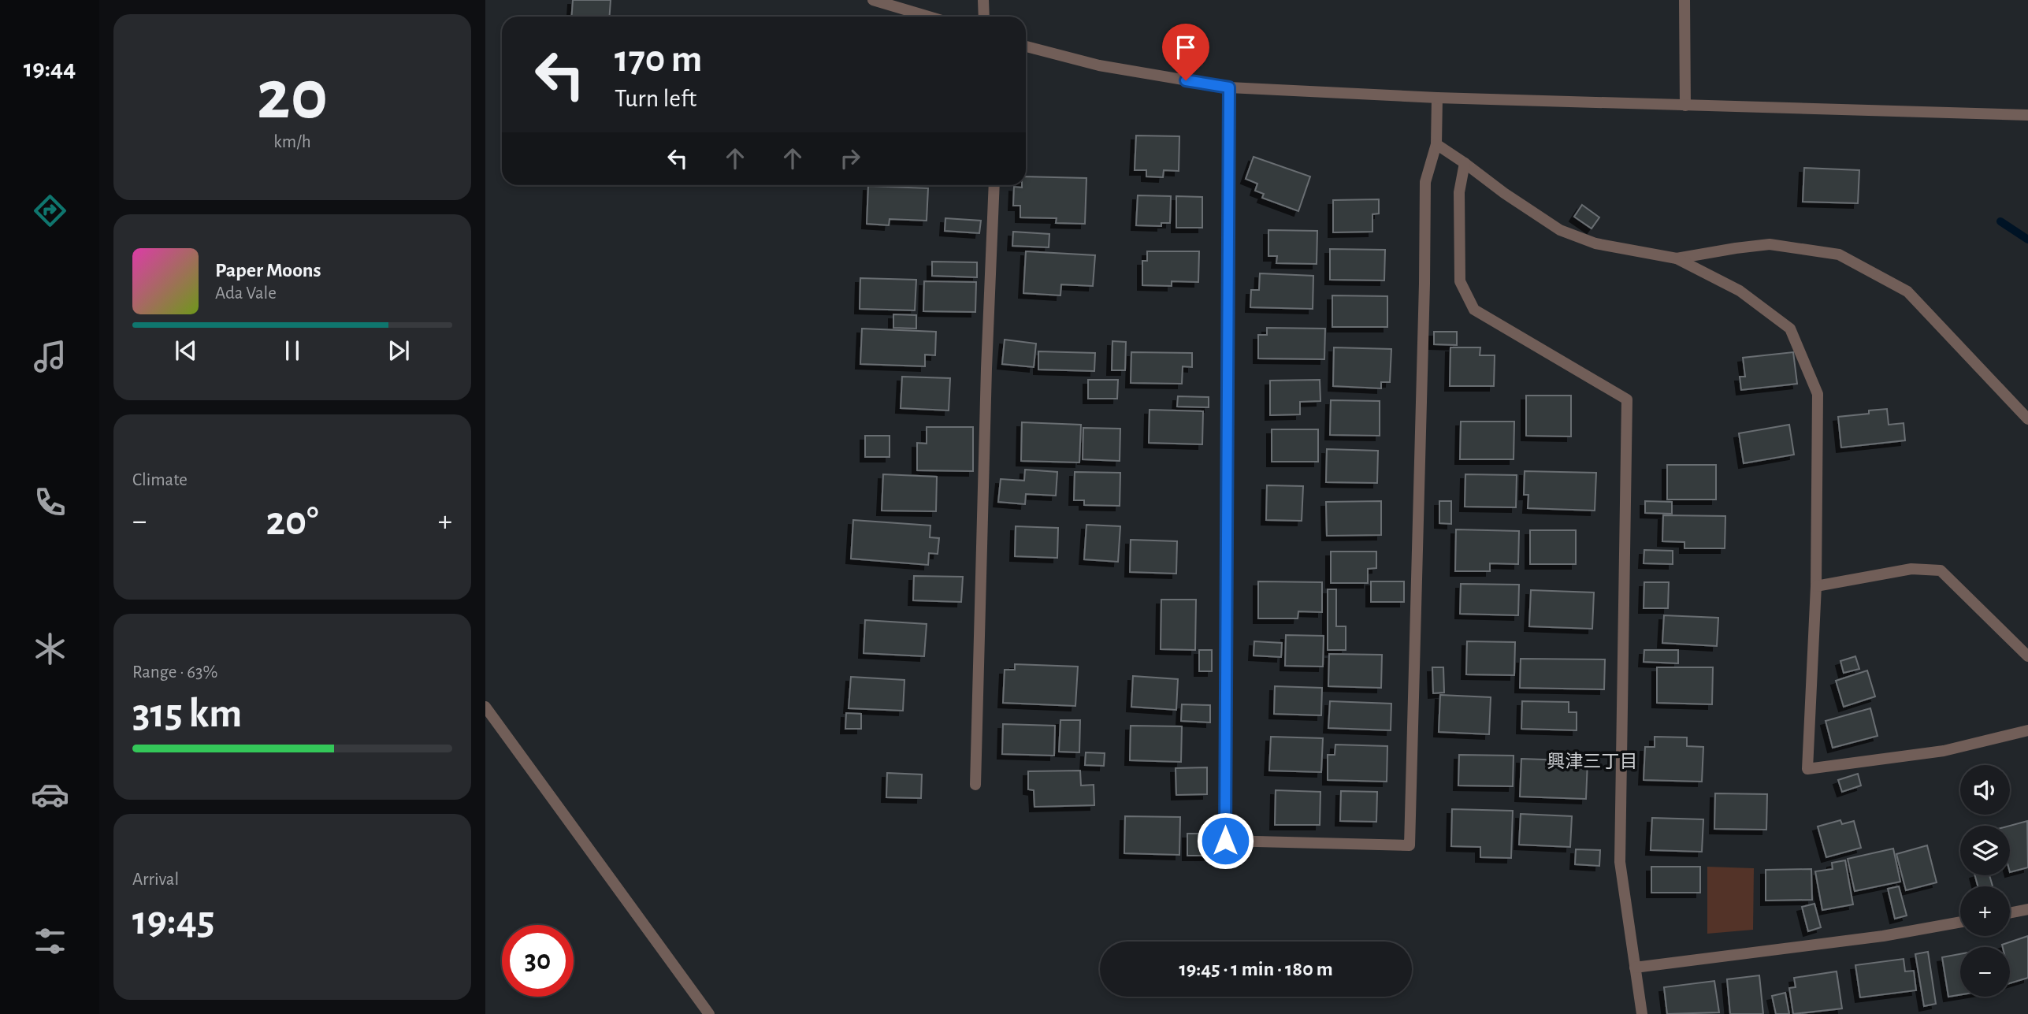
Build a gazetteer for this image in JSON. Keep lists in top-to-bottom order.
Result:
{
  "districts": ["興津三丁目"],
  "page": {
    "tabs": "19:44",
    "tile": [
      ["20", "km/h"],
      "Climate",
      ["Range · 63%", "315 km"],
      ["Arrival", "19:45"]
    ],
    "turn": ["170 m", "Turn left"],
    "song": ["Paper Moons", "Ada Vale"],
    "heat": ["−", "20°", "+"],
    "map_buttons": ["+", "−"],
    "limit": "30",
    "trip": "19:45 · 1 min · 180 m"
  }
}
